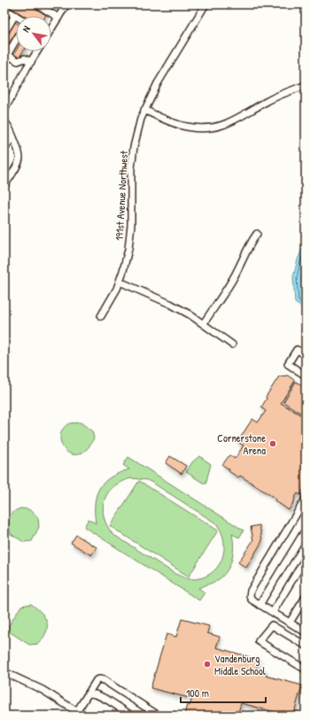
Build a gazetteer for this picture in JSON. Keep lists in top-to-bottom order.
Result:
{
  "streets": {
    "street": ["191st Avenue Northwest"]
  },
  "places": ["Cornerstone Arena", "Vandenburg Middle School"],
  "scale_bar": "100 m",
  "north": "top left"
}
